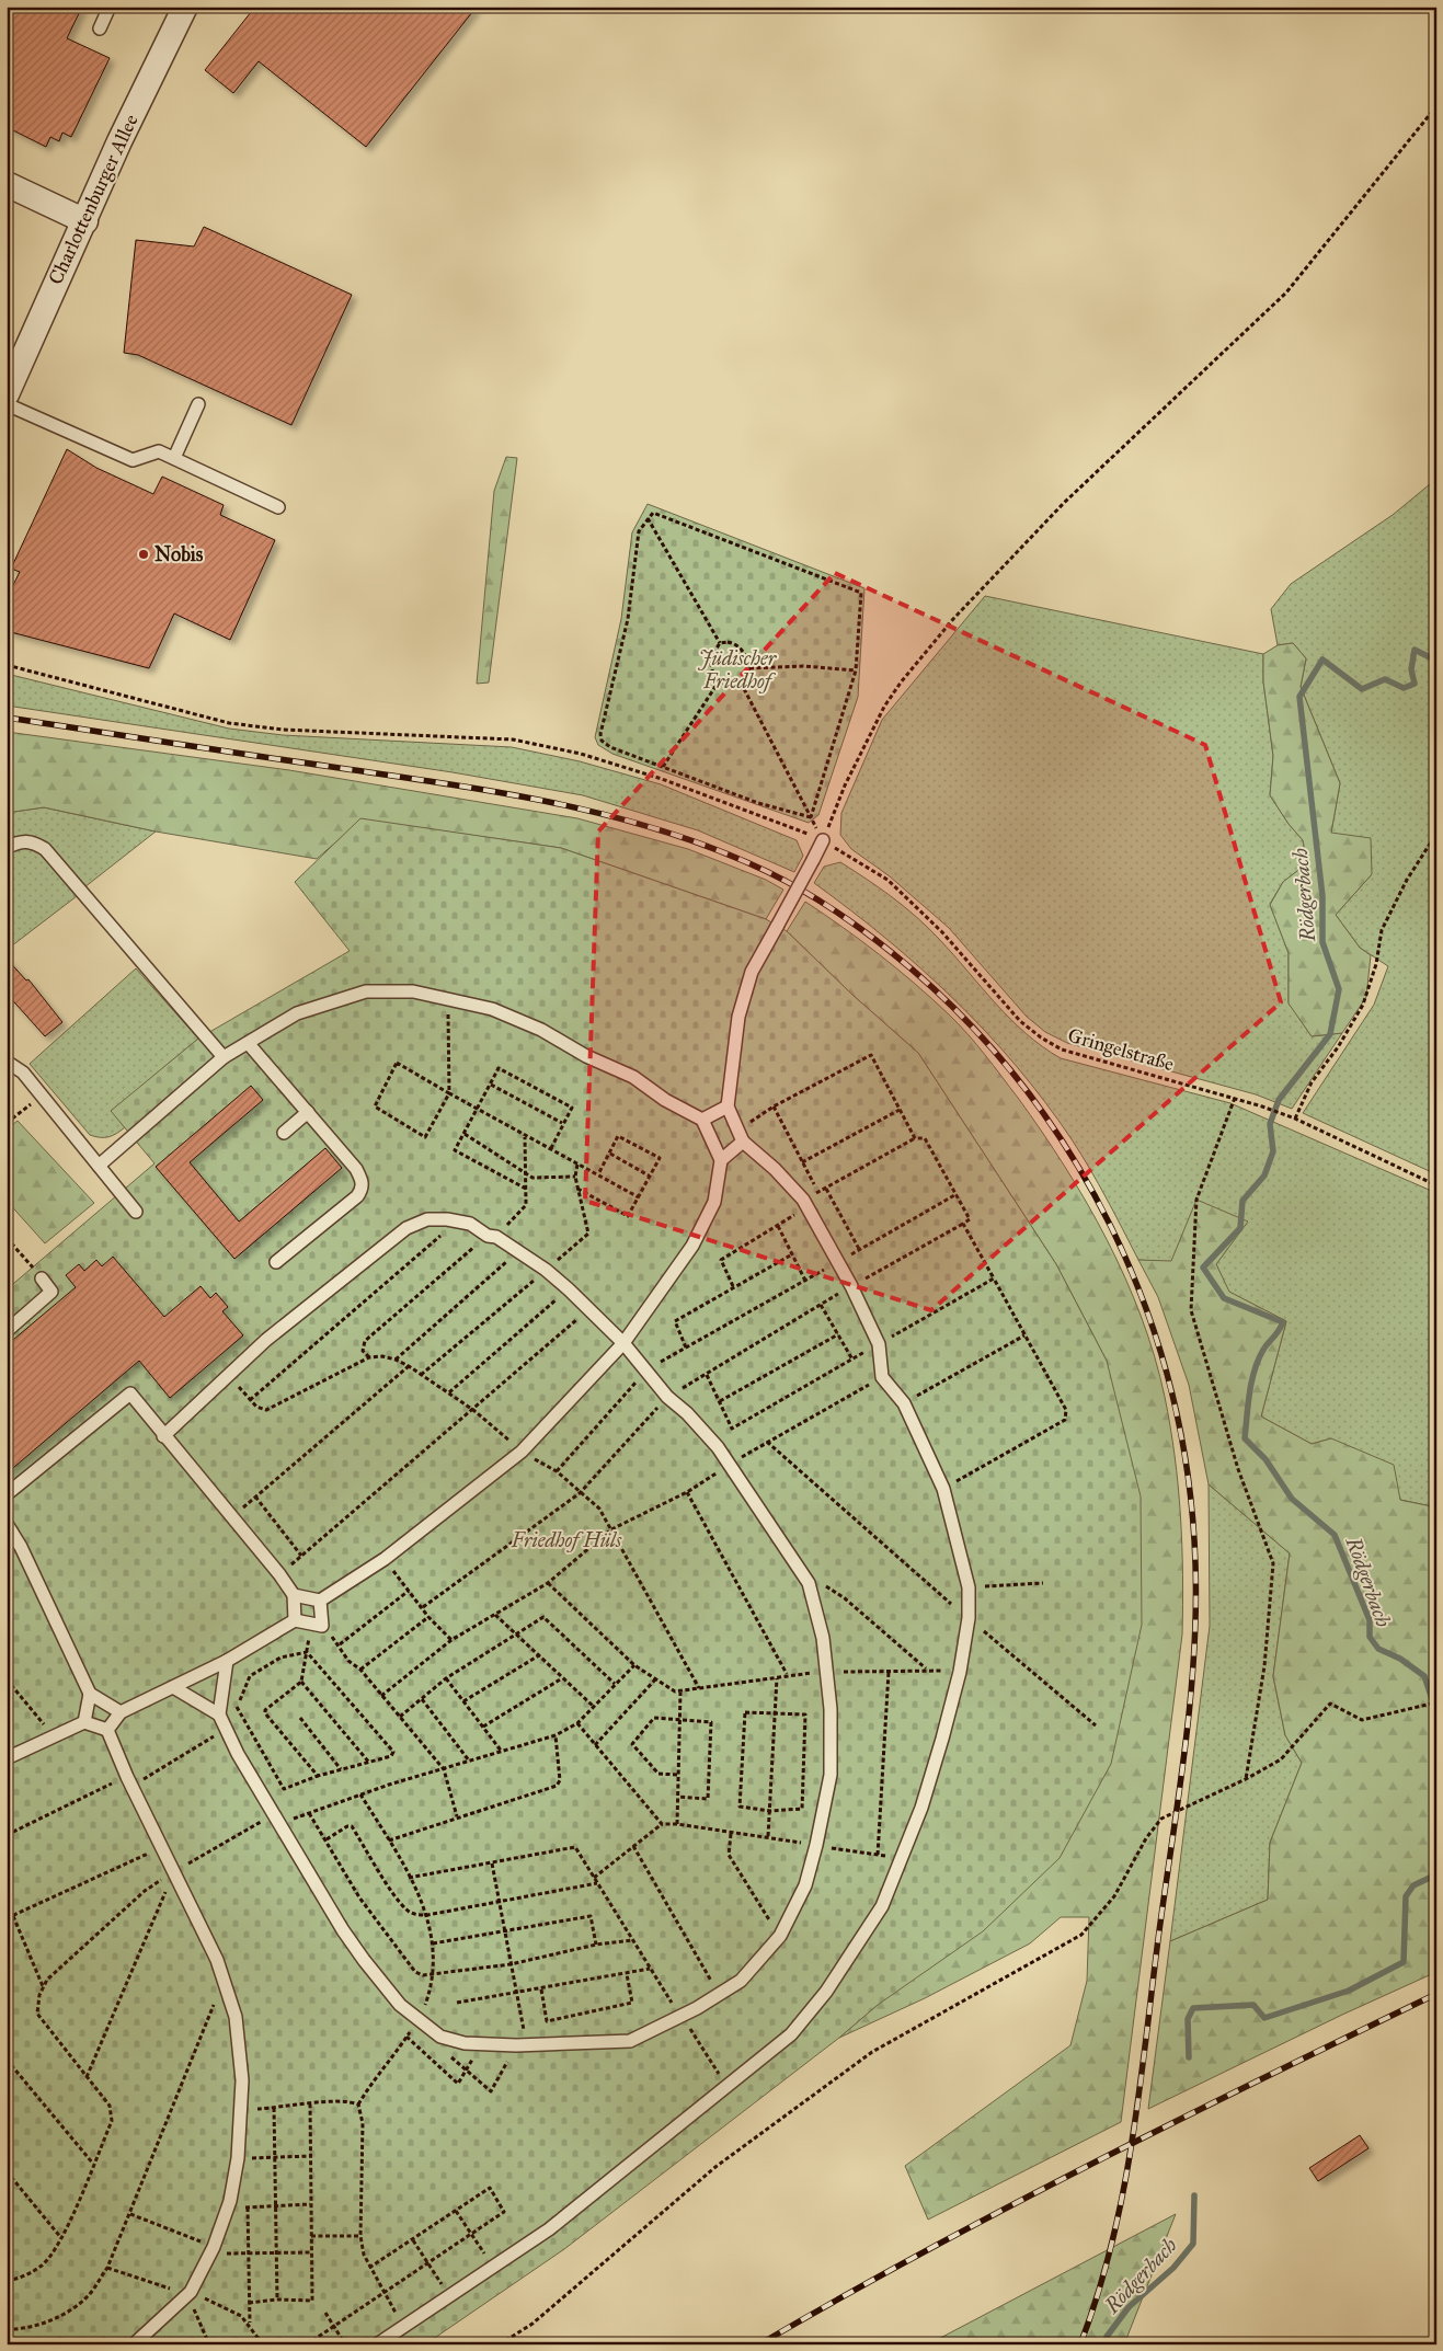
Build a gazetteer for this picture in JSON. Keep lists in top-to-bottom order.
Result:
{
  "streets": {
    "street": ["Charlottenburger Allee"],
    "path": ["Gringelstraße"]
  },
  "water": ["Rödgerbach"],
  "parks": ["Jüdischer Friedhof", "Friedhof Hüls"],
  "places": ["Nobis"]
}
